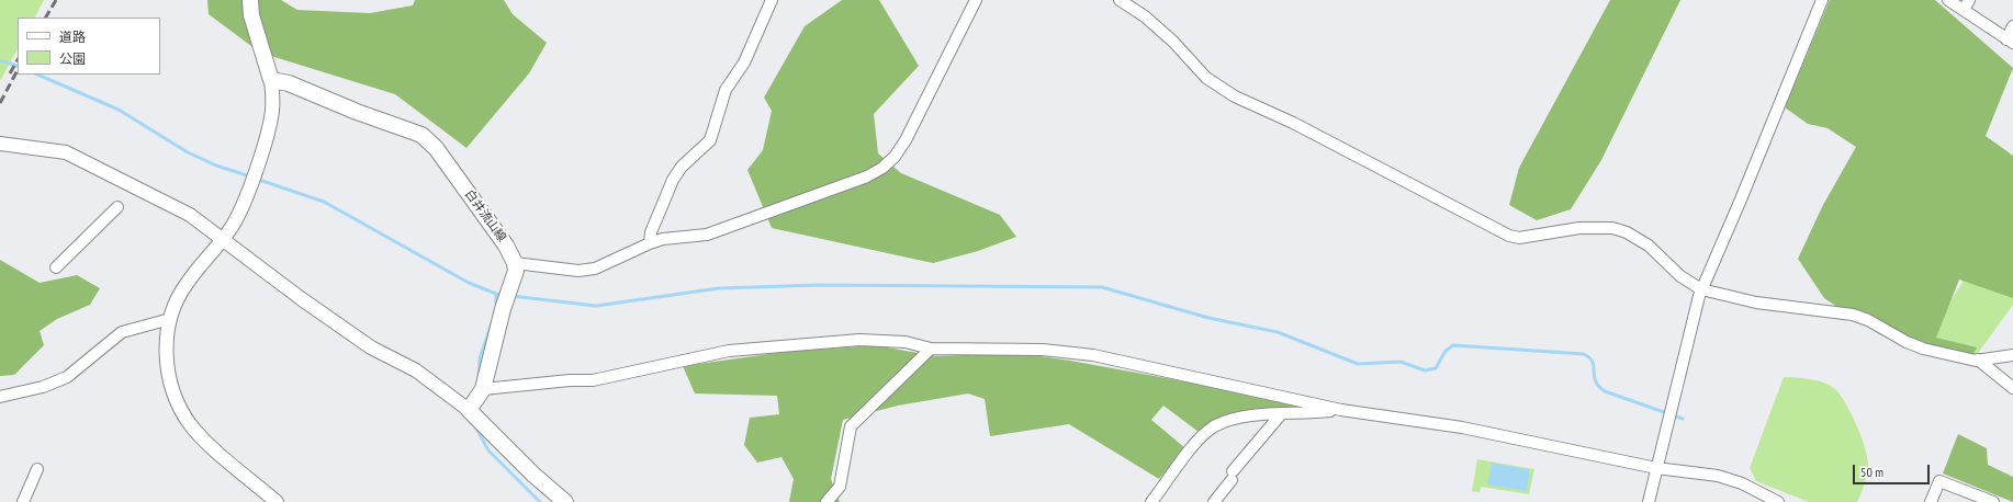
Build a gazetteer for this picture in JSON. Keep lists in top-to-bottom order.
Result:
{
  "streets": {
    "main road": ["白井流山線"]
  },
  "legend": ["道路", "公園"],
  "scale_bar": "50 m"
}
